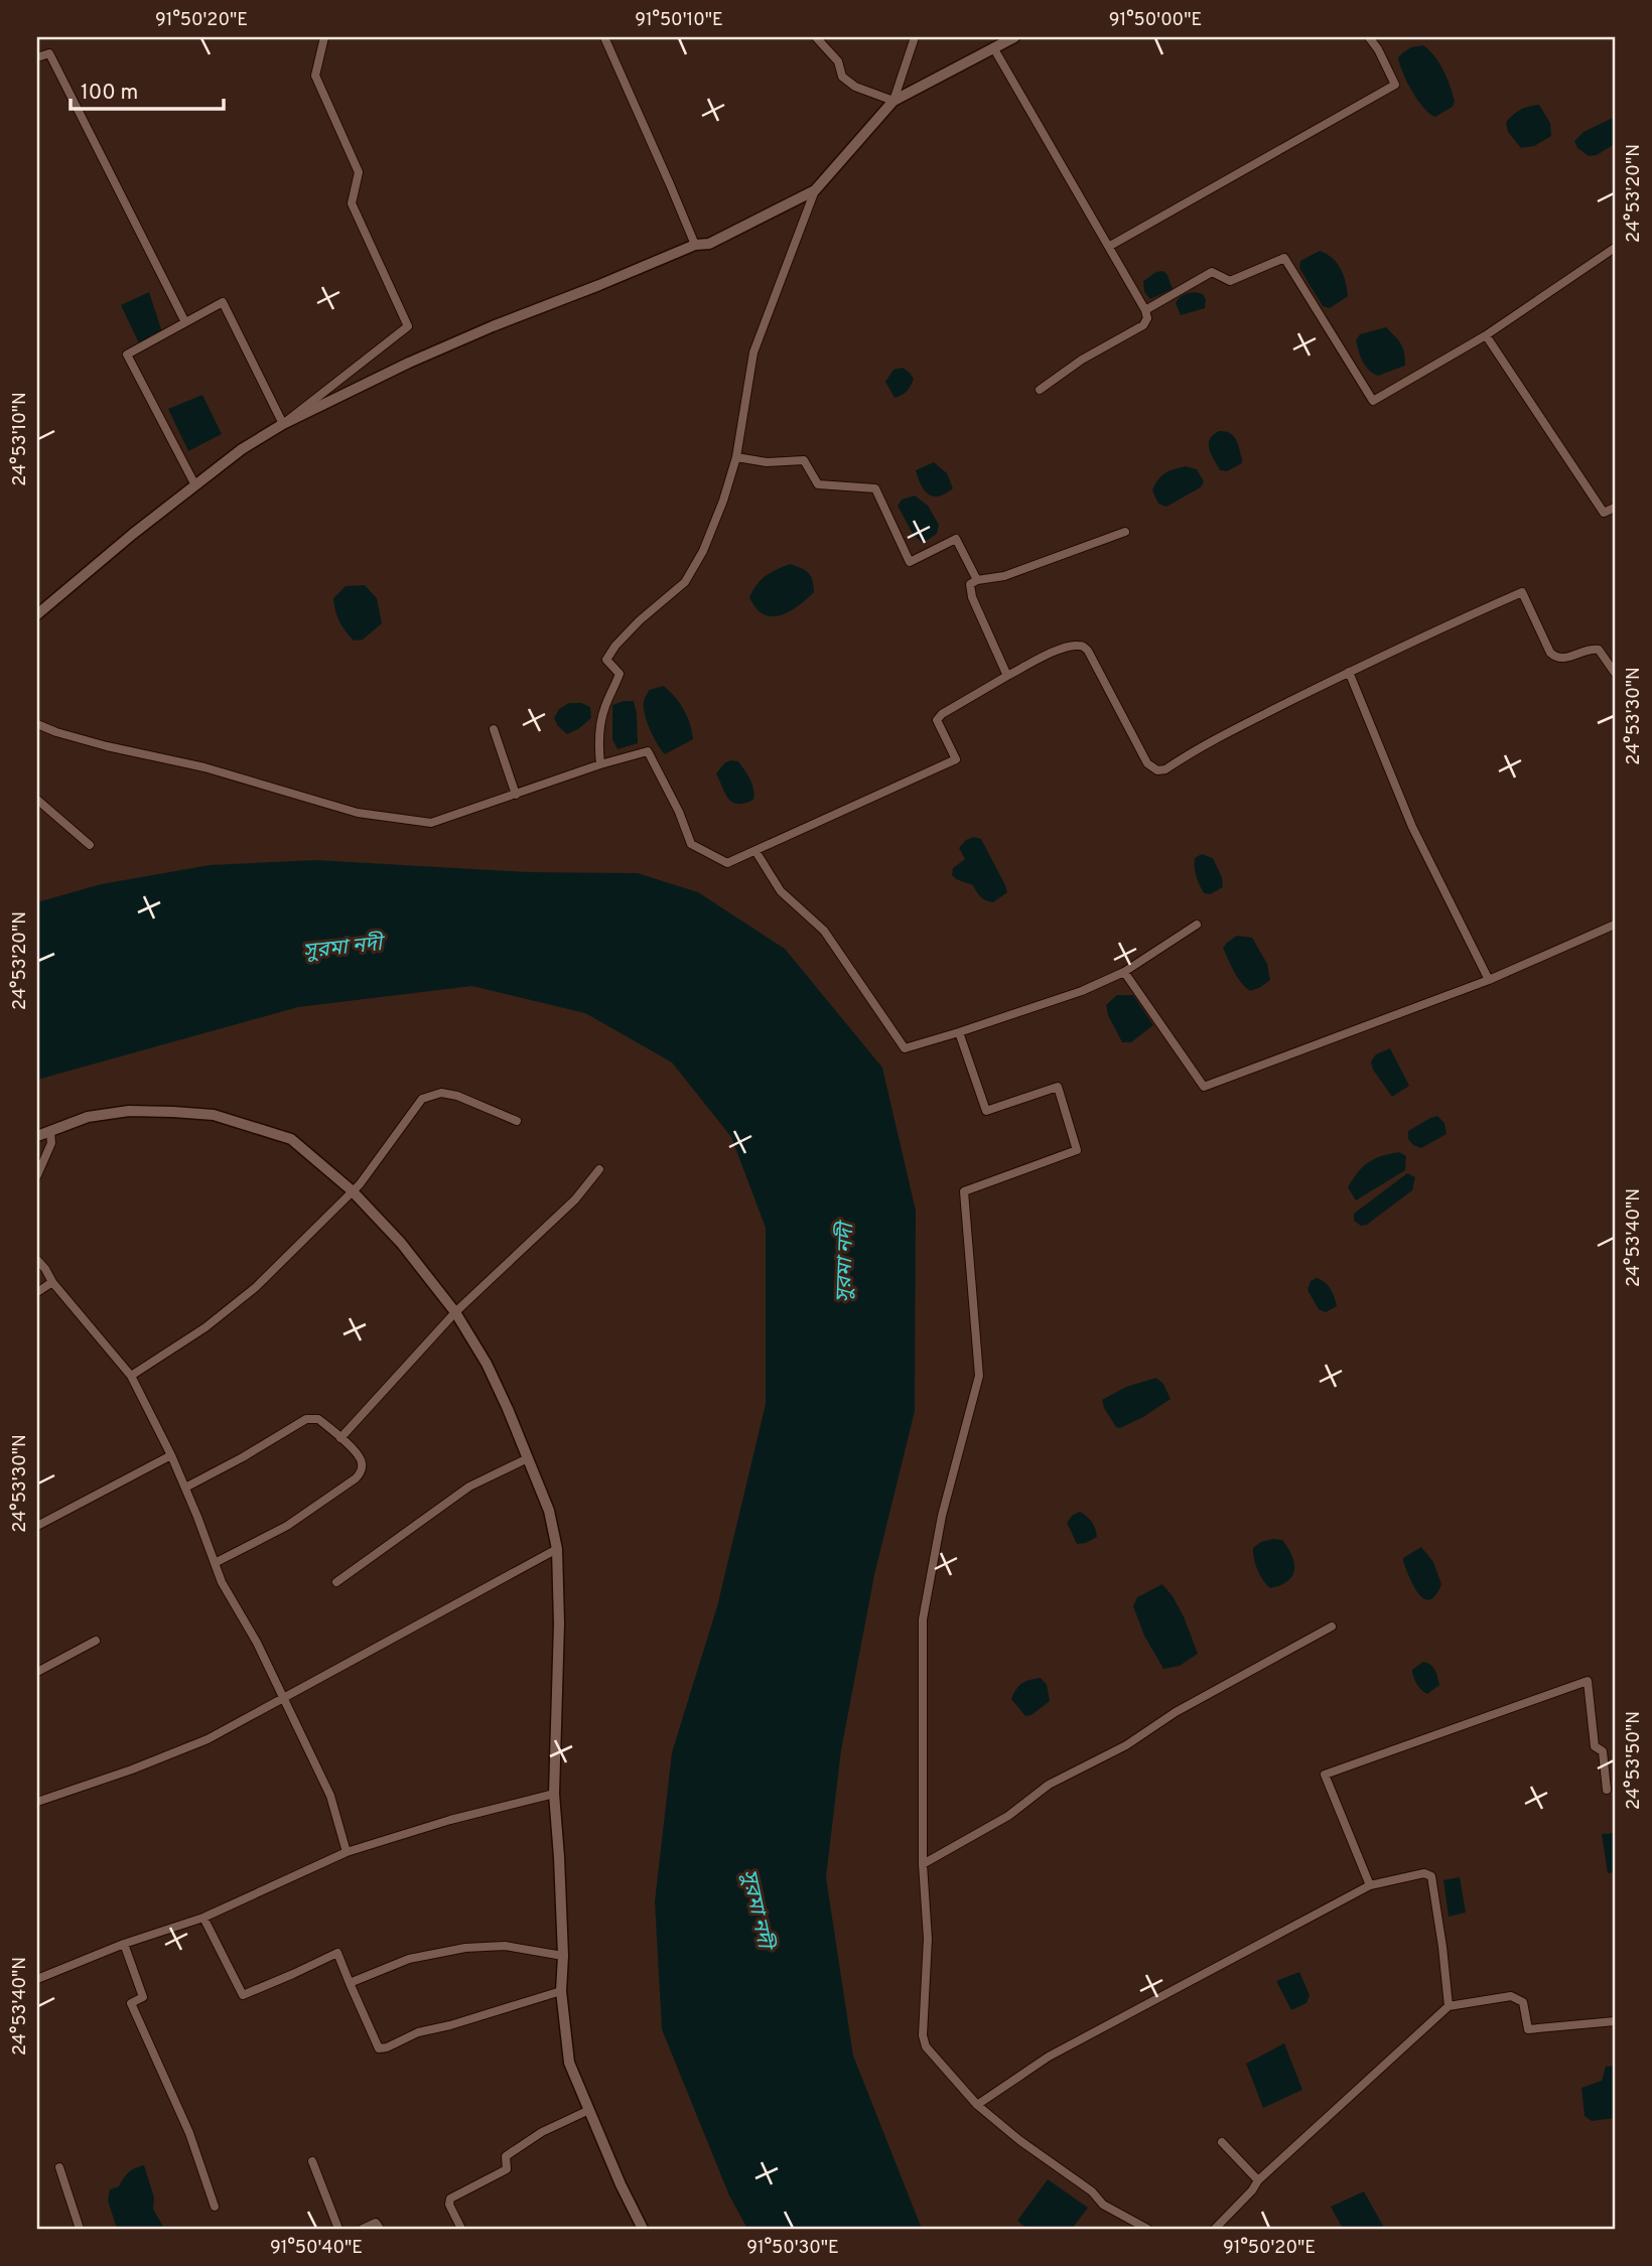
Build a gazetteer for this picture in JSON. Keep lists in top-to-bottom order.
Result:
{
  "water": ["সুরমা নদী"],
  "scale_bar": "100 m",
  "coordinates": [
    "91°50'20\"E",
    "91°50'10\"E",
    "91°50'00\"E",
    "24°53'20\"N",
    "24°53'10\"N",
    "24°53'30\"N",
    "24°53'40\"N",
    "24°53'50\"N",
    "91°50'40\"E",
    "91°50'30\"E"
  ]
}
